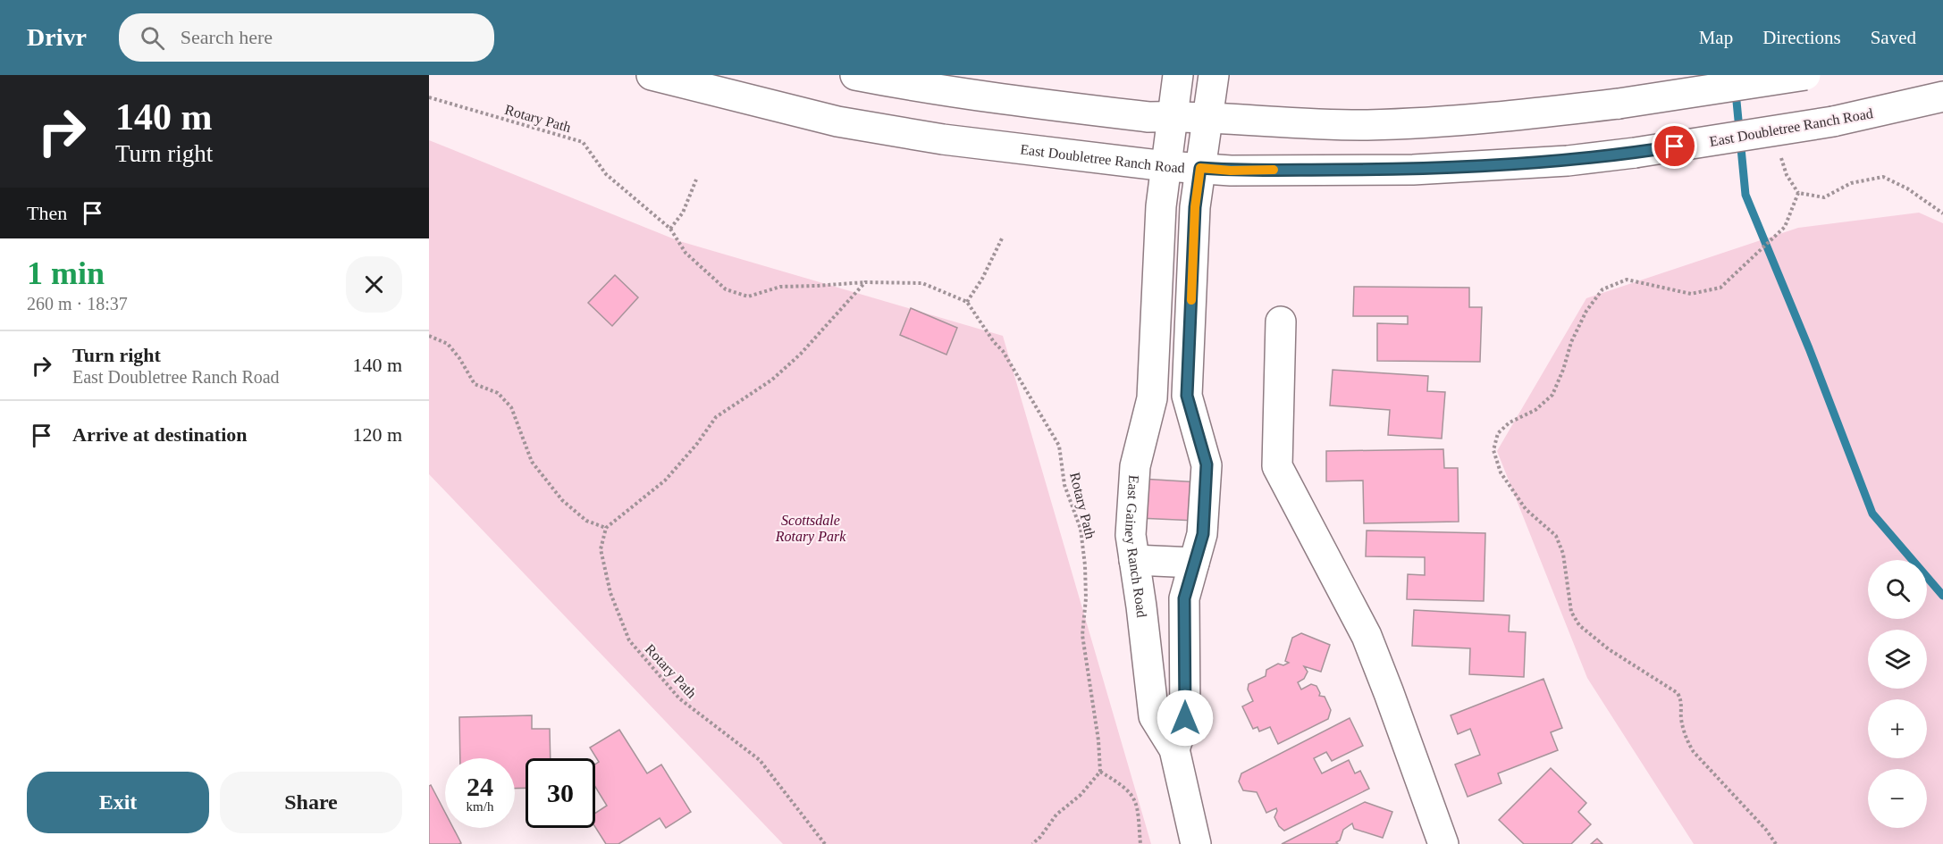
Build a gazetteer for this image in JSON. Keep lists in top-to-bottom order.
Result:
{
  "streets": {
    "main road": ["East Doubletree Ranch Road", "East Gainey Ranch Road"],
    "path": ["Rotary Path"]
  },
  "crossings": [
    ["East Doubletree Ranch Road", "East Gainey Ranch Road"]
  ],
  "parks": ["Scottsdale Rotary Park"],
  "page": {
    "header": "Drivr",
    "search": "Search here",
    "nav": ["Map", "Directions", "Saved"],
    "turn": ["140 m", "Turn right"],
    "then": "Then",
    "heading": ["1 min", "260 m · 18:37"],
    "list": [
      {
        "name": "Turn right",
        "note": "East Doubletree Ranch Road",
        "value": "140 m"
      },
      {
        "name": "Arrive at destination",
        "value": "120 m"
      }
    ],
    "map_buttons": ["+", "−"],
    "speed": "24 km/h",
    "limit": "30",
    "buttons": ["Exit", "Share"]
  }
}
